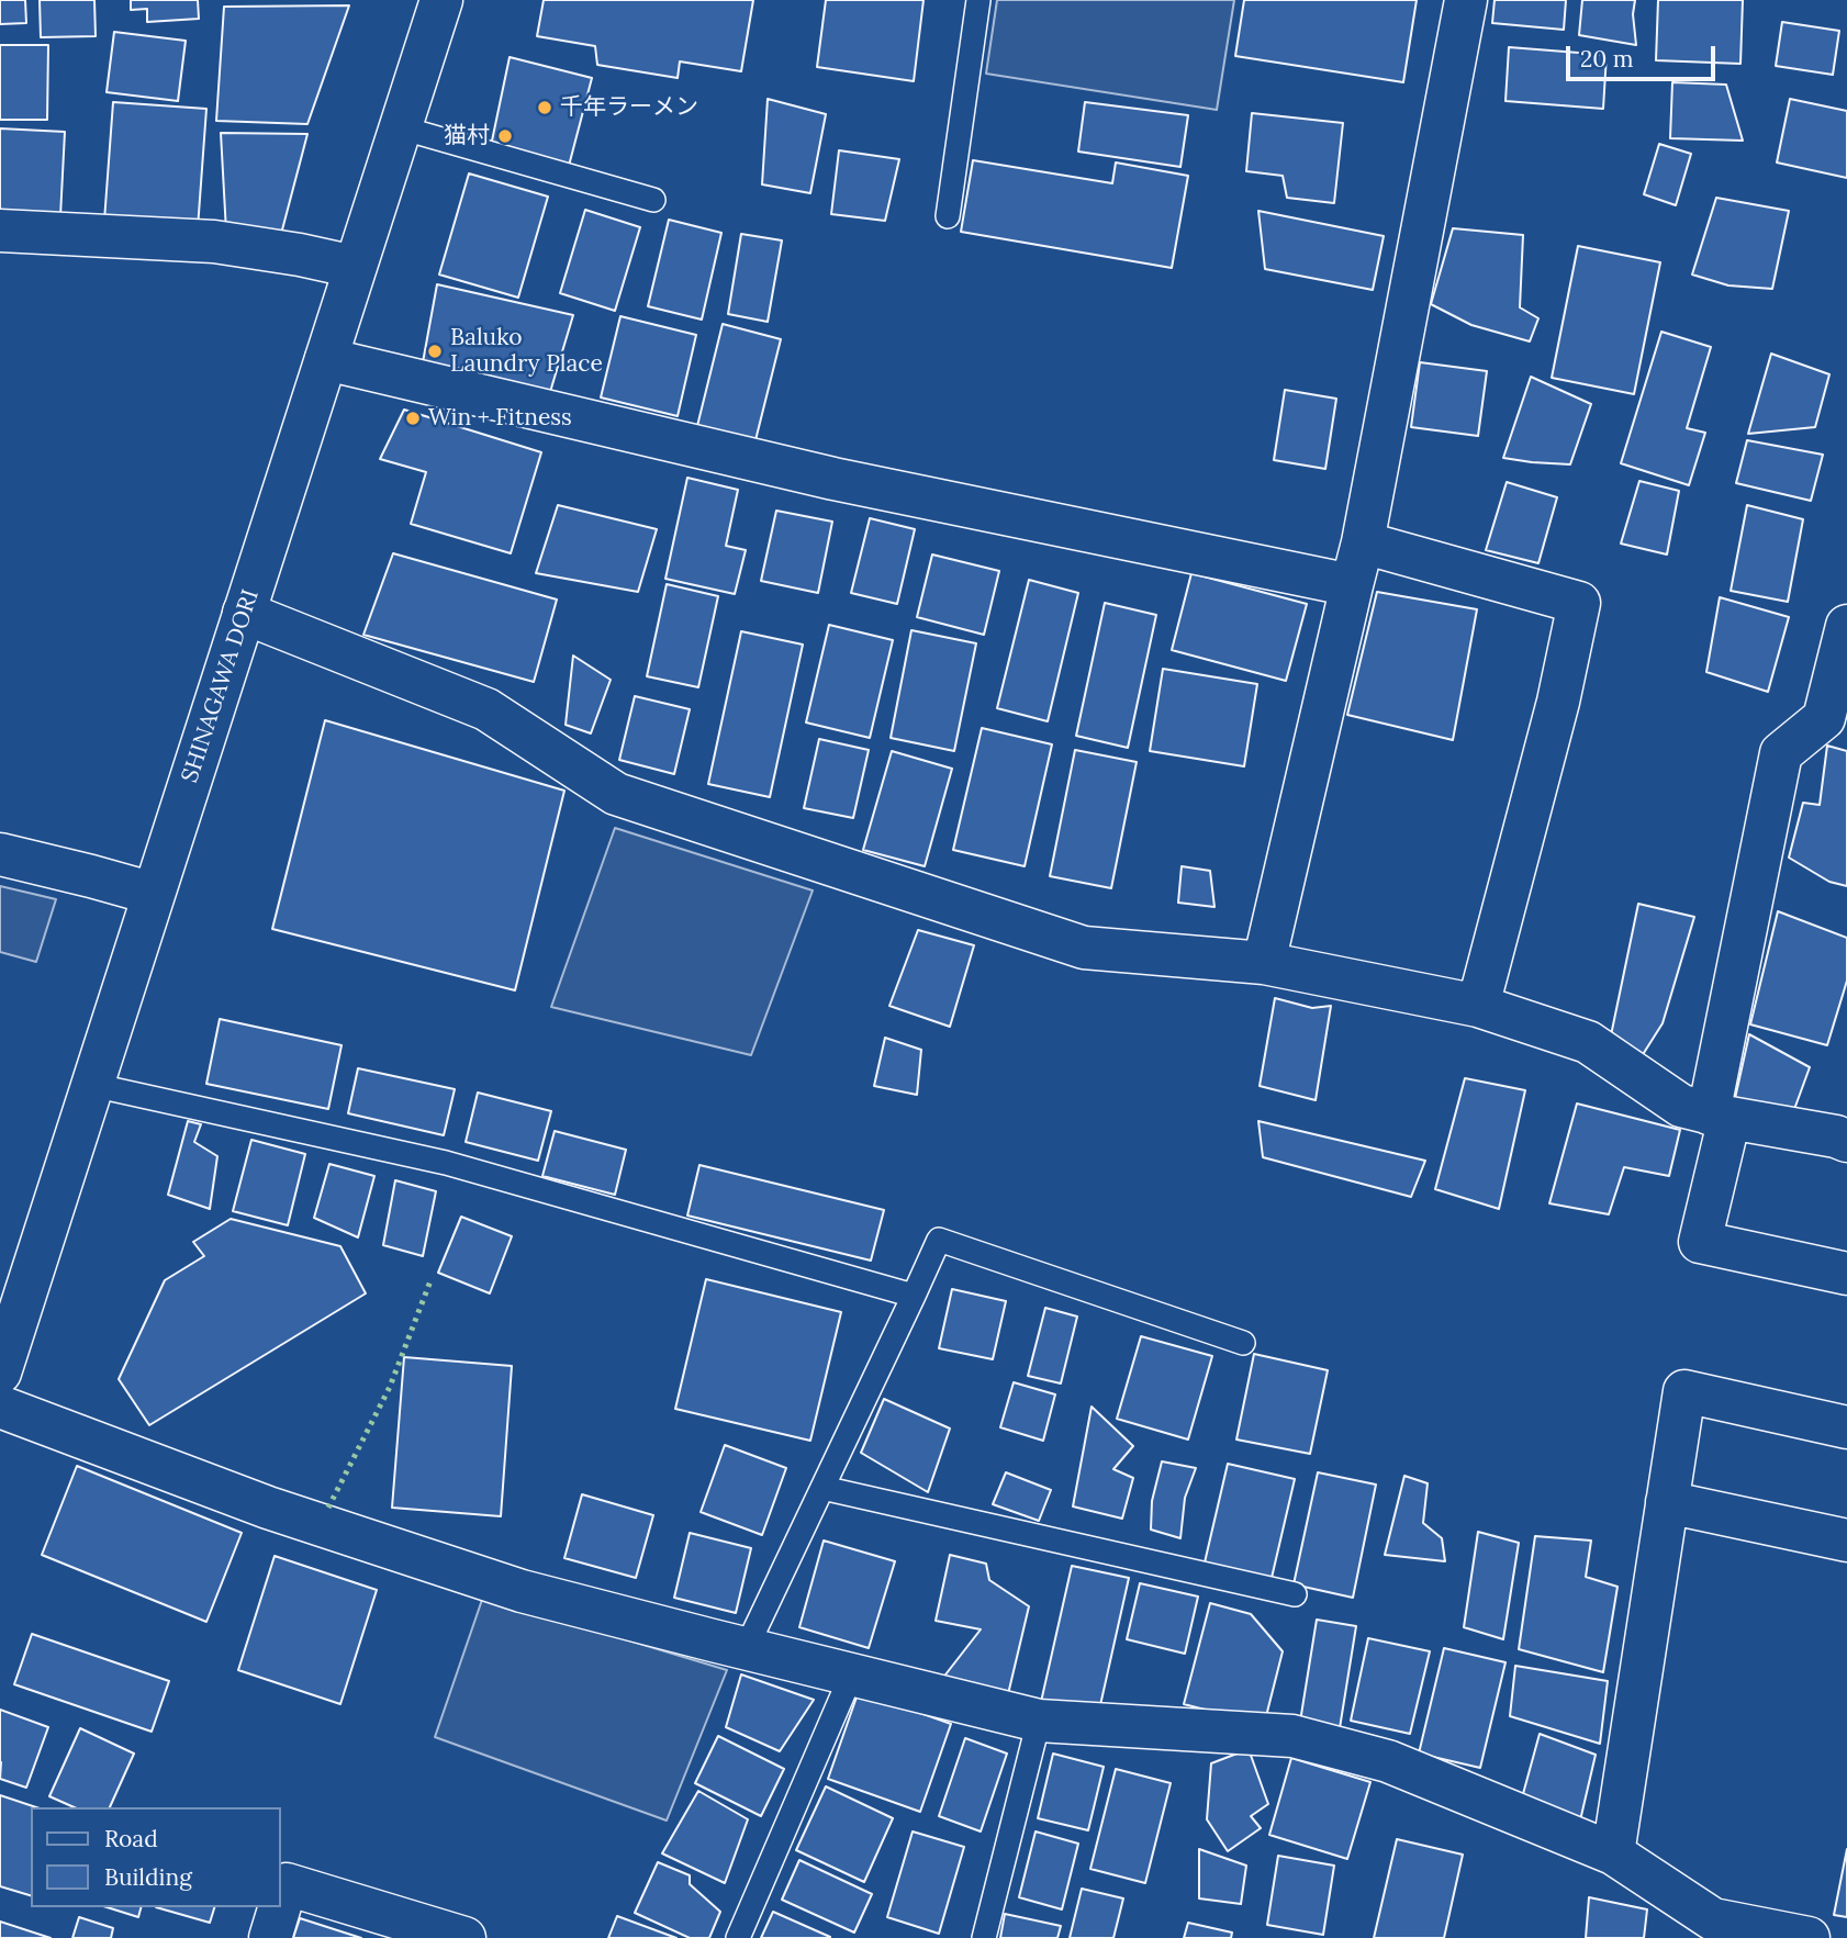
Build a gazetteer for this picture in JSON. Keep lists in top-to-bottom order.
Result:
{
  "streets": {
    "street": ["SHINAGAWA DORI"]
  },
  "places": [
    "千年ラーメン",
    "猫村",
    "Baluko Laundry Place",
    "Win + Fitness"
  ],
  "legend": ["Road", "Building"],
  "scale_bar": "20 m"
}
